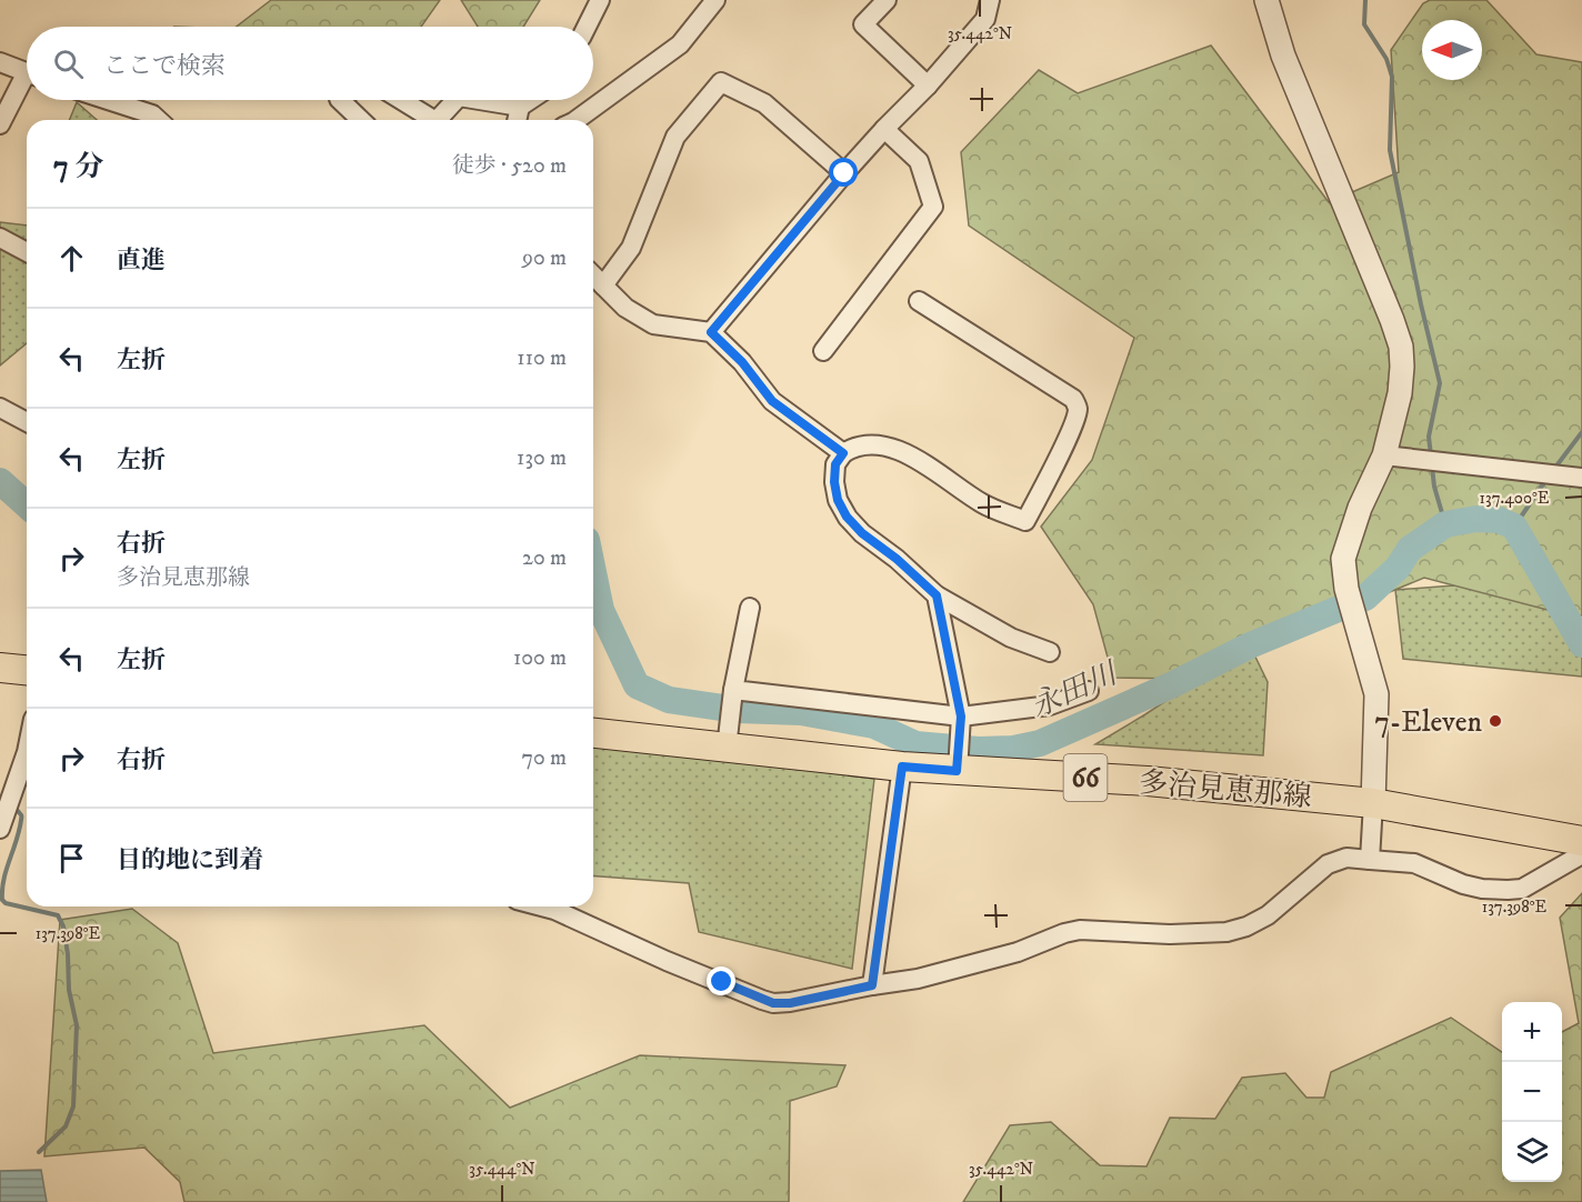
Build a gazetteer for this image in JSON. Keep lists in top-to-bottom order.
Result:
{
  "streets": {
    "main road": ["66", "多治見恵那線"]
  },
  "water": ["永田川"],
  "places": ["7-Eleven"],
  "north": "left",
  "page": {
    "search": "ここで検索",
    "heading": ["7 分", "徒歩 · 520 m"],
    "list": [
      ["直進", "90 m"],
      ["左折", "110 m"],
      ["左折", "130 m"],
      ["右折", "多治見恵那線", "20 m"],
      ["左折", "100 m"],
      ["右折", "70 m"],
      "目的地に到着"
    ],
    "map_buttons": ["+", "−"]
  },
  "coordinates": [
    "35.442°N",
    "137.400°E",
    "137.398°E",
    "35.444°N"
  ]
}
